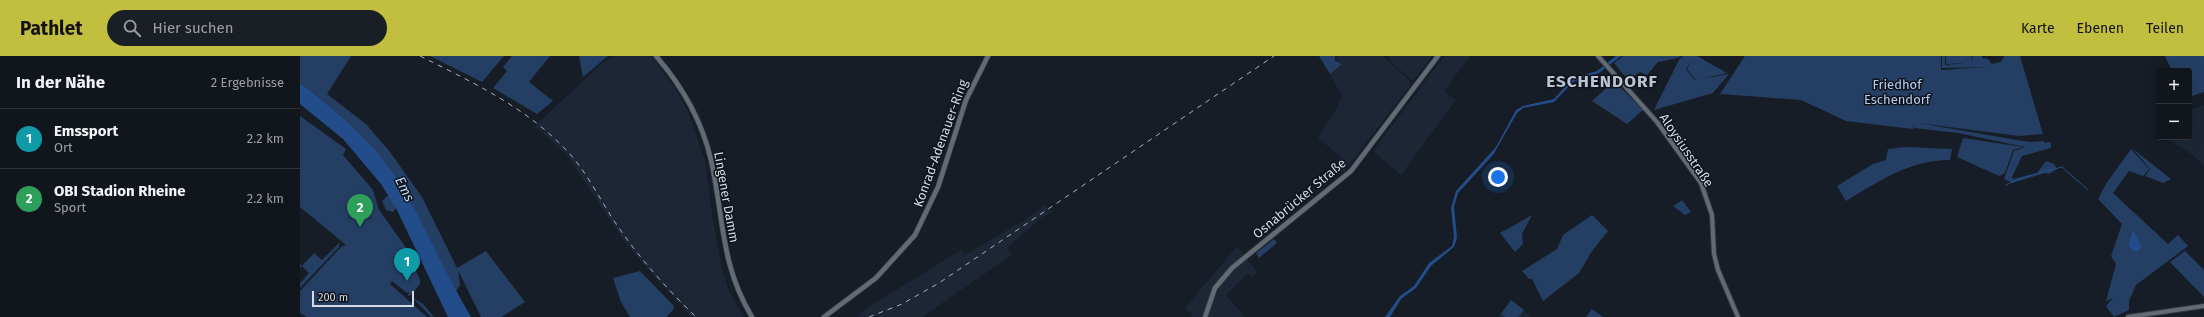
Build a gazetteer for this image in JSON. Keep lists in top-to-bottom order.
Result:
{
  "streets": {
    "main road": ["Konrad-Adenauer-Ring", "Lingener Damm", "Osnabrücker Straße"],
    "street": ["Aloysiusstraße"]
  },
  "districts": ["ESCHENDORF"],
  "water": ["Ems"],
  "parks": ["Friedhof Eschendorf"],
  "scale_bar": "200 m",
  "page": {
    "header": "Pathlet",
    "search": "Hier suchen",
    "nav": ["Karte", "Ebenen", "Teilen"],
    "heading": ["In der Nähe", "2 Ergebnisse"],
    "map_buttons": ["+", "−"],
    "list": [
      {
        "mark": "1",
        "name": "Emssport",
        "note": "Ort",
        "value": "2.2 km"
      },
      {
        "mark": "2",
        "name": "OBI Stadion Rheine",
        "note": "Sport",
        "value": "2.2 km"
      }
    ],
    "pins": ["2", "1"],
    "scale": "200 m"
  }
}
